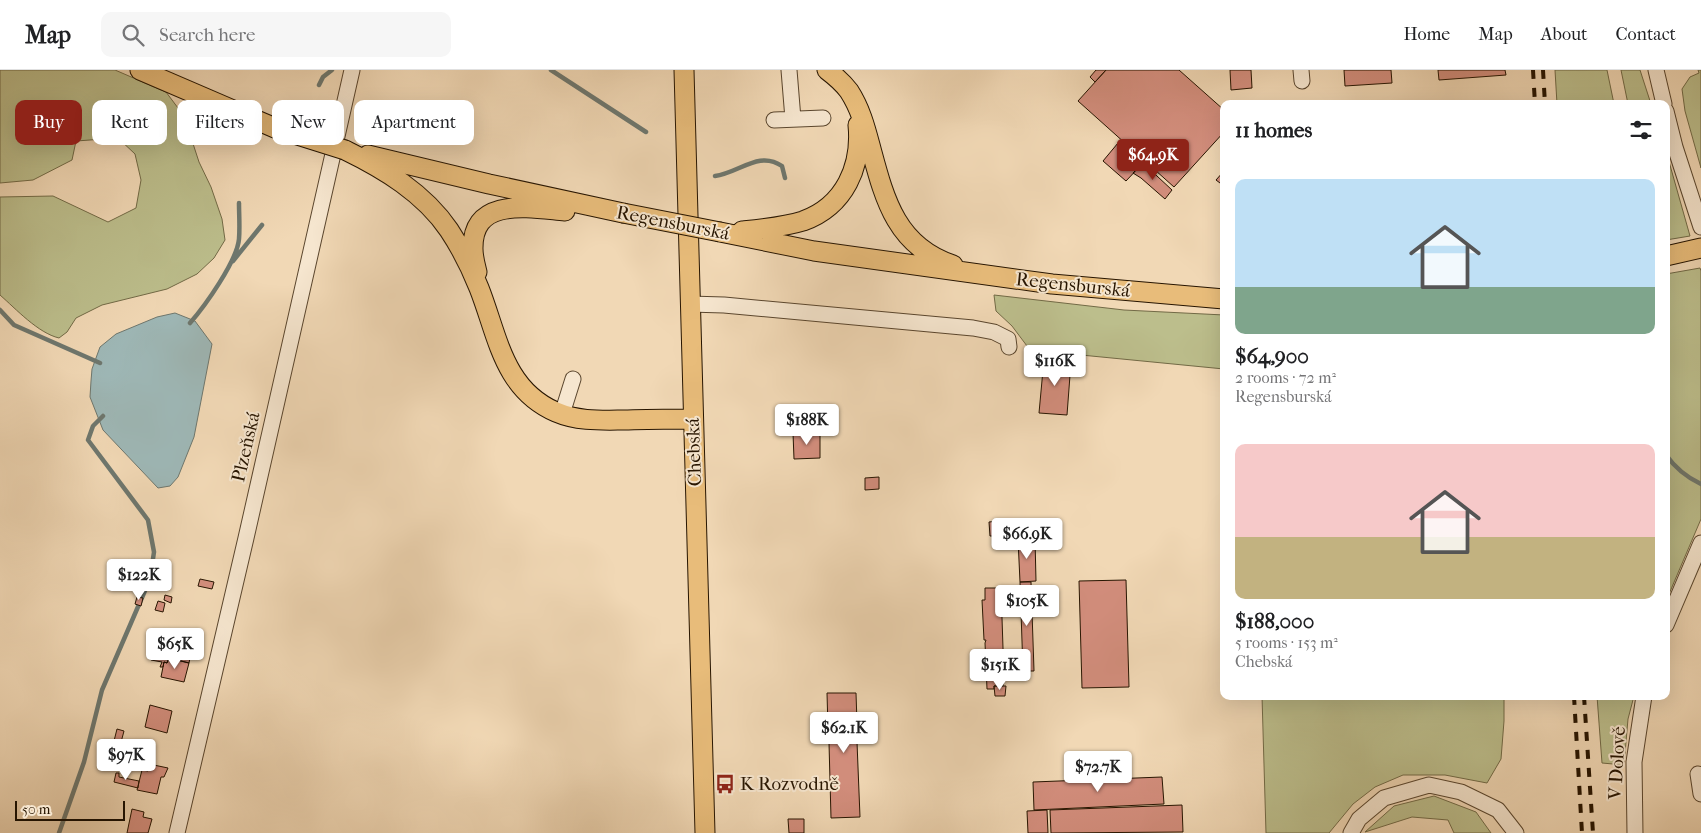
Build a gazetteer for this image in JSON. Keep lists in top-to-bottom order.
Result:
{
  "streets": {
    "main road": ["Regensburská", "Chebská"],
    "street": ["Plzeňská", "V Dolově"]
  },
  "places": {
    "bus stop": ["K Rozvodně"]
  },
  "scale_bar": "50 m",
  "page": {
    "header": "Map",
    "search": "Search here",
    "nav": [
      "Home",
      "Map",
      "About",
      "Contact"
    ],
    "chip": [
      "Buy",
      "Rent",
      "Filters",
      "New",
      "Apartment"
    ],
    "heading": "11 homes",
    "price": [
      "$64.9K",
      "$116K",
      "$188K",
      "$66.9K",
      "$122K",
      "$105K",
      "$65K",
      "$151K",
      "$62.1K",
      "$97K",
      "$72.7K"
    ],
    "list": [
      {
        "name": "$64,900",
        "note": "2 rooms · 72 m² · Regensburská"
      },
      {
        "name": "$188,000",
        "note": "5 rooms · 153 m² · Chebská"
      }
    ],
    "scale": "50 m"
  }
}
